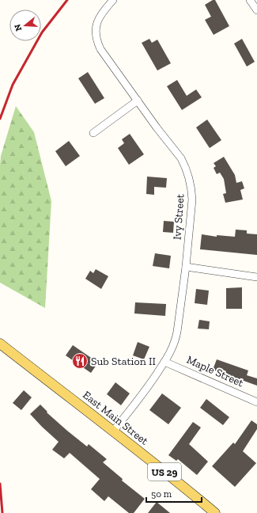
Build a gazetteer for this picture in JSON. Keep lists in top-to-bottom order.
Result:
{
  "streets": {
    "main road": ["East Main Street", "US 29"],
    "street": ["Ivy Street", "Maple Street"]
  },
  "crossings": [
    ["Ivy Street", "Maple Street"],
    ["Ivy Street", "East Main Street"]
  ],
  "places": {
    "restaurant": ["Sub Station II"]
  },
  "scale_bar": "50 m",
  "north": "left"
}
